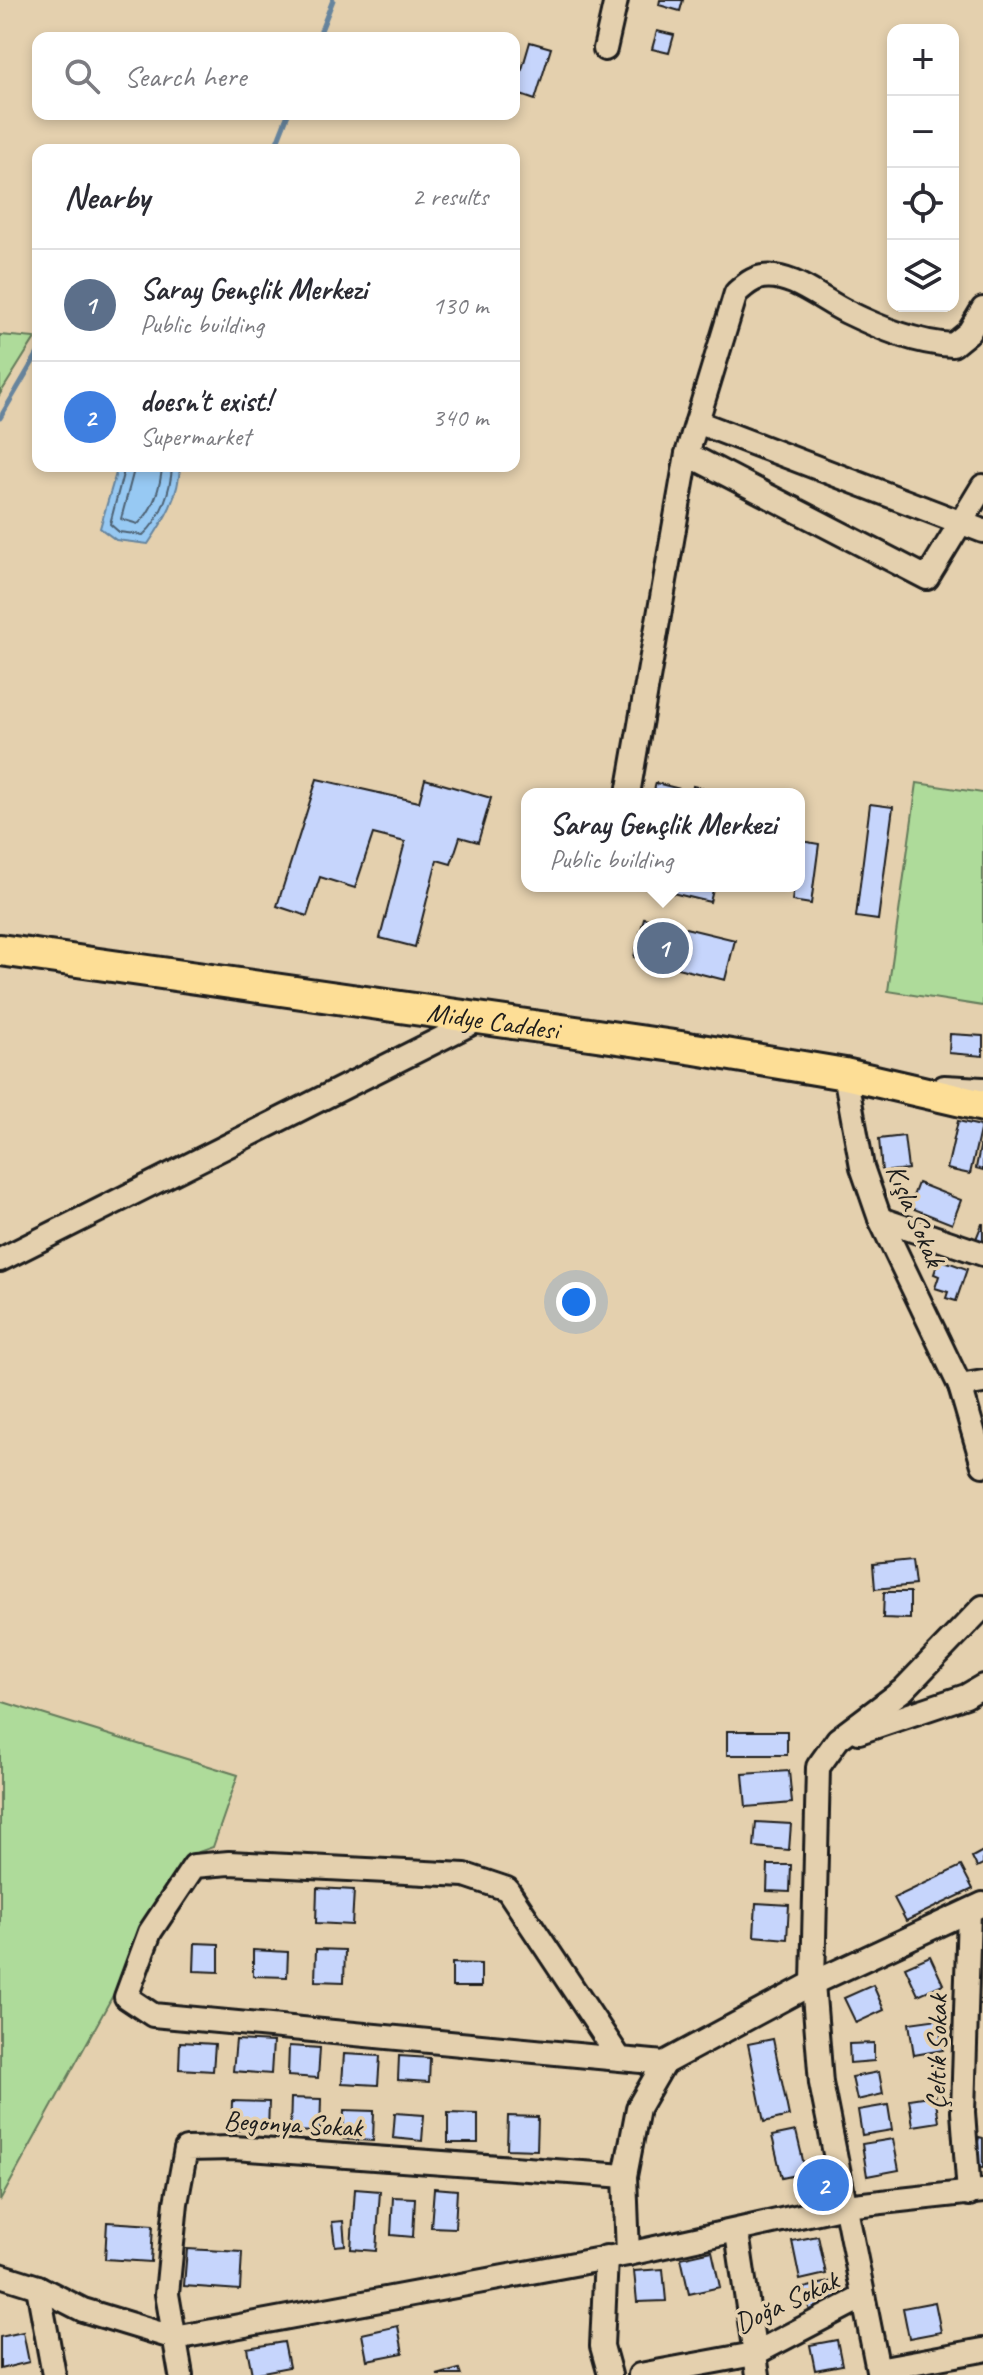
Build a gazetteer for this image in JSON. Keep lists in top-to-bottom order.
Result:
{
  "streets": {
    "main road": ["Midye Caddesi"],
    "street": [
      "Kışla Sokak",
      "Çeltik Sokak",
      "Begonya Sokak",
      "Doğa Sokak"
    ]
  },
  "crossings": [
    ["Midye Caddesi", "Kışla Sokak"]
  ],
  "page": {
    "map_buttons": ["+", "−"],
    "search": "Search here",
    "heading": ["Nearby", "2 results"],
    "list": [
      {
        "mark": "1",
        "name": "Saray Gençlik Merkezi",
        "note": "Public building",
        "value": "130 m"
      },
      {
        "mark": "2",
        "name": "doesn't exist!",
        "note": "Supermarket",
        "value": "340 m"
      }
    ],
    "popup": ["Saray Gençlik Merkezi", "Public building"],
    "pins": ["1", "2"]
  }
}
